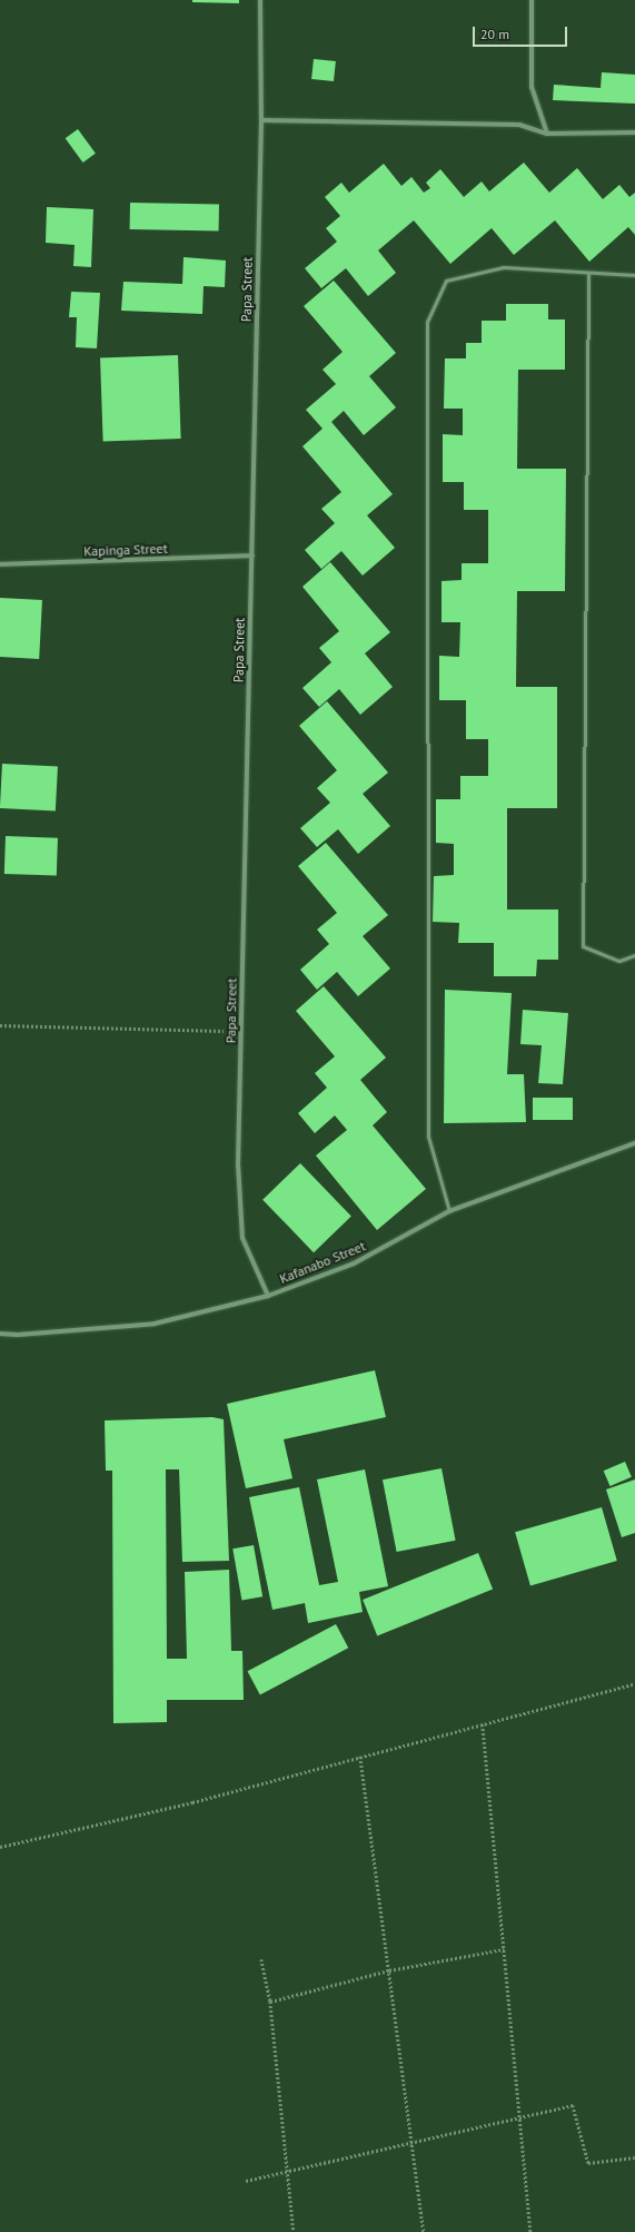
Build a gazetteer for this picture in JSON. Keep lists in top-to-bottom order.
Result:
{
  "streets": {
    "street": ["Papa Street", "Kapinga Street", "Kafanabo Street"]
  },
  "crossings": [
    ["Papa Street", "Kapinga Street"],
    ["Papa Street", "Kafanabo Street"]
  ],
  "scale_bar": "20 m"
}
